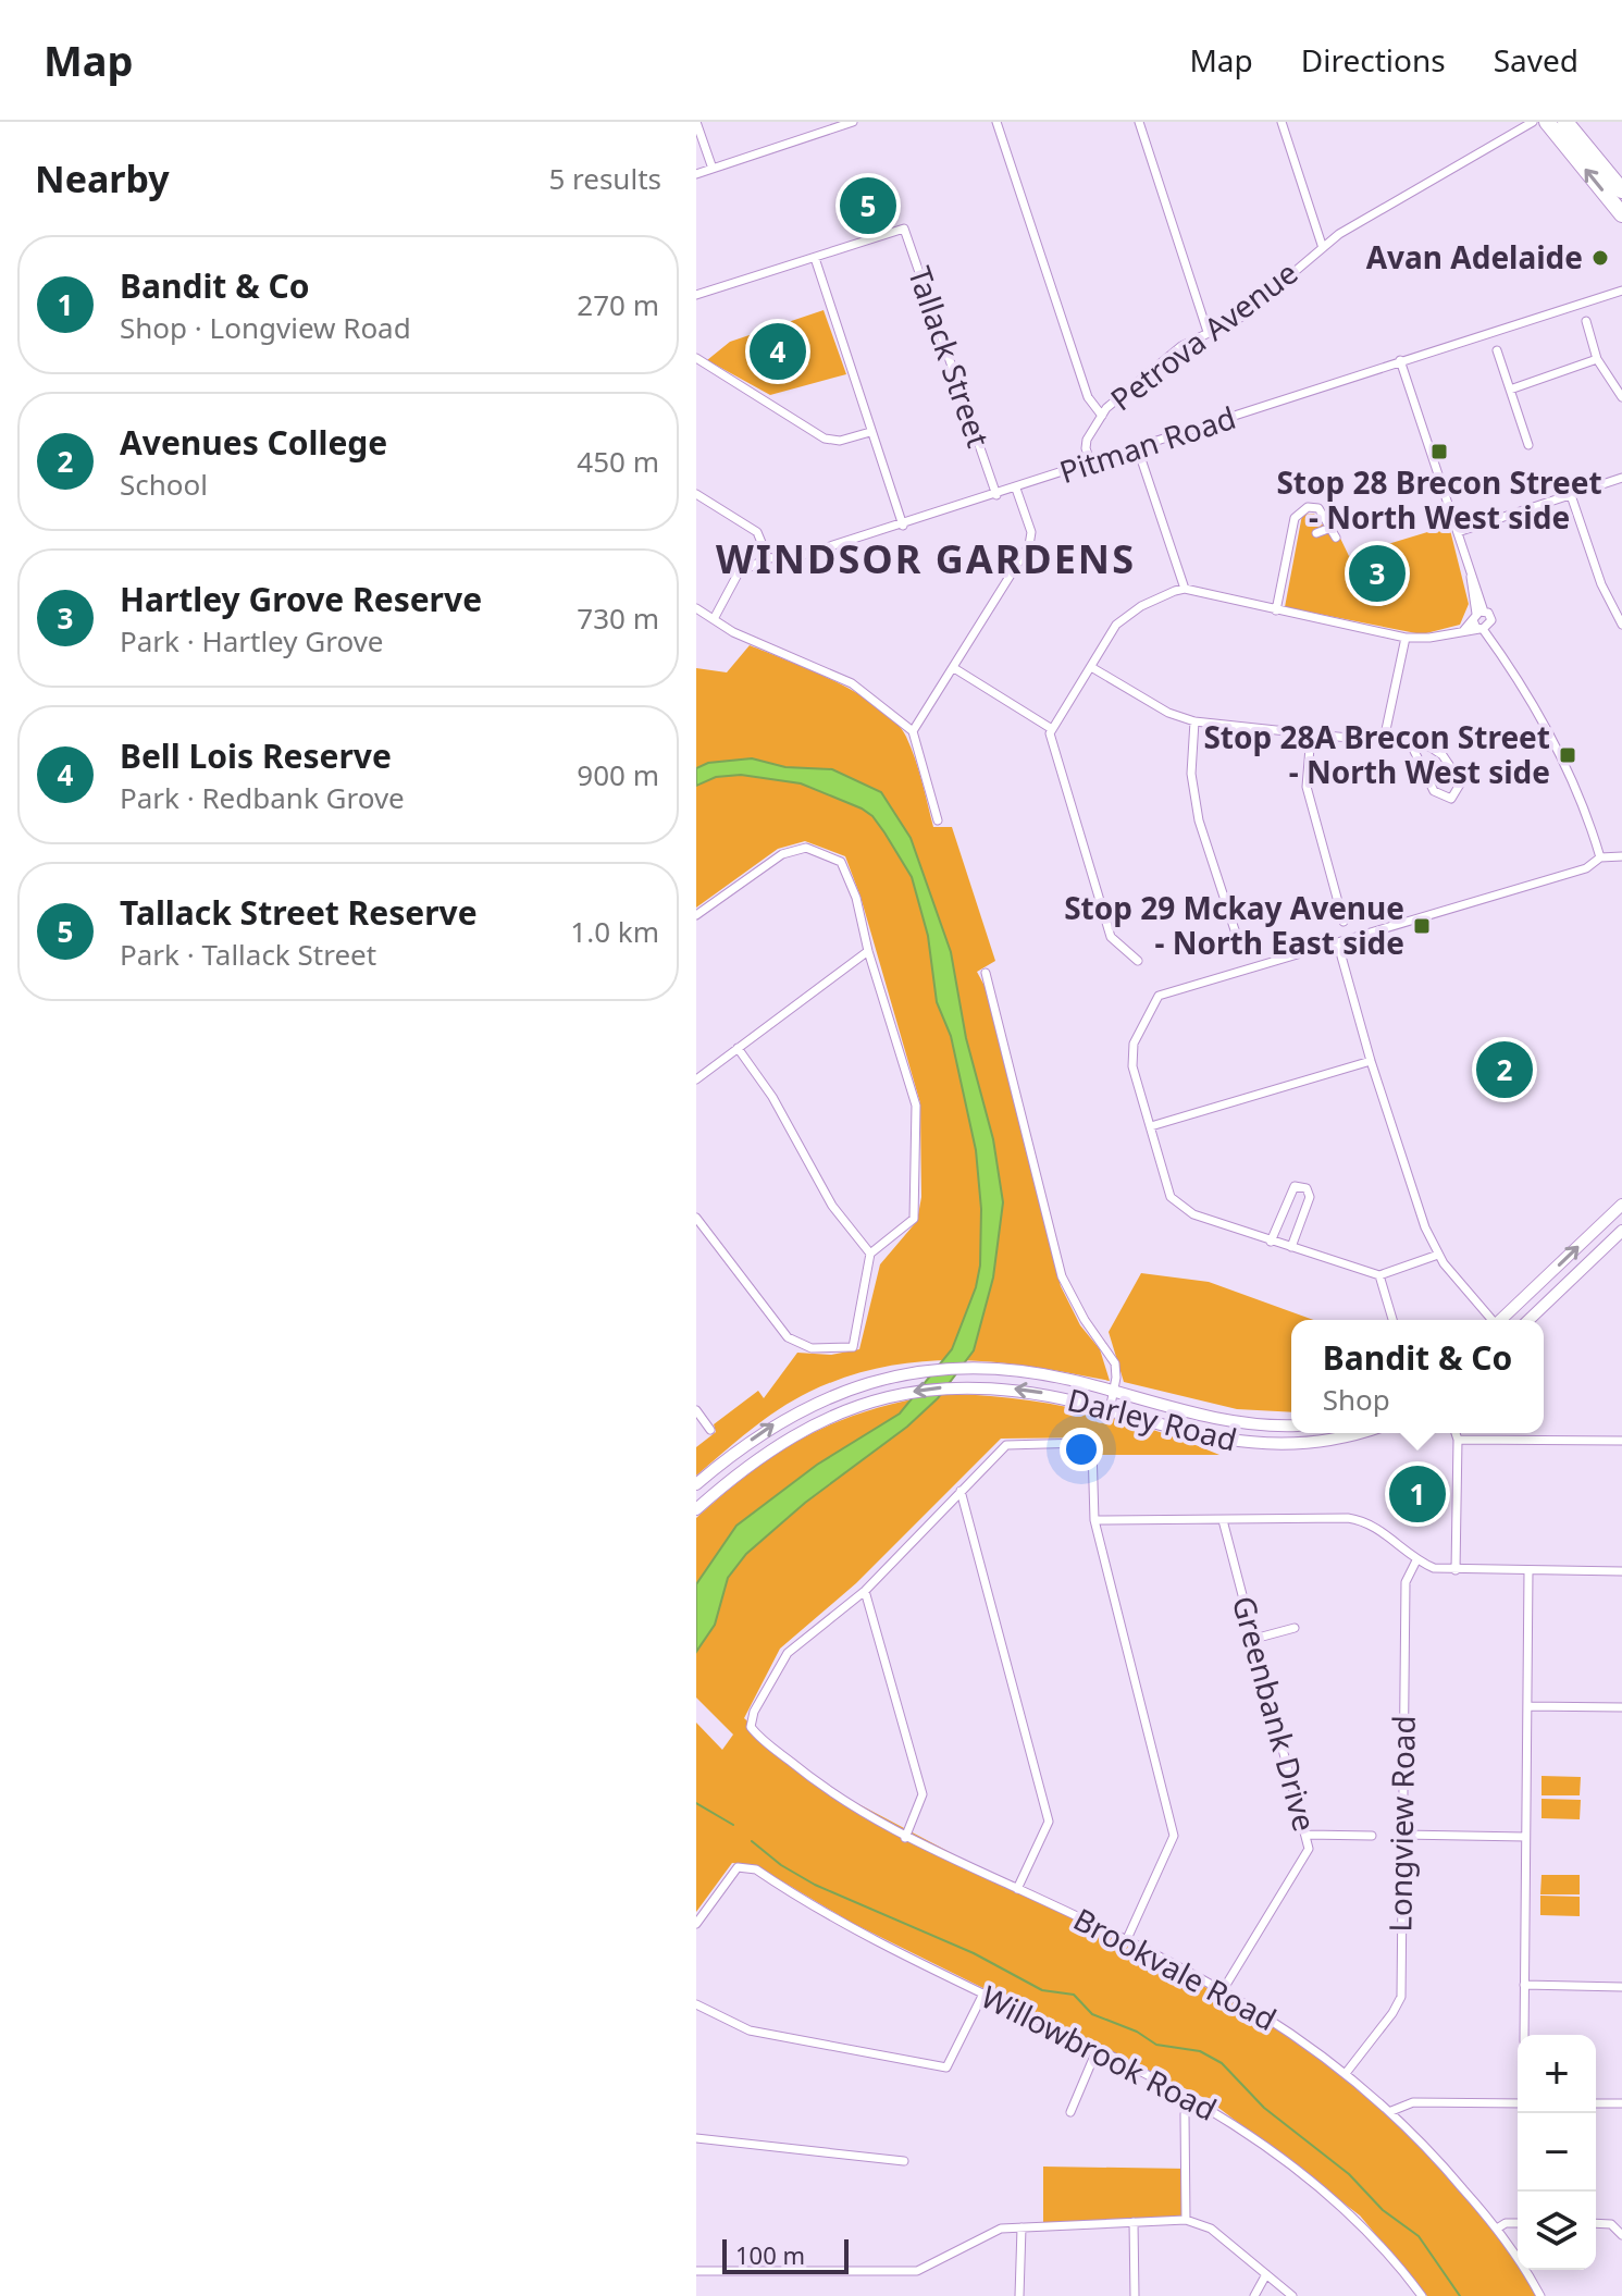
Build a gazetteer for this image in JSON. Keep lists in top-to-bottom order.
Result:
{
  "streets": {
    "main road": ["Darley Road"],
    "street": [
      "Petrova Avenue",
      "Tallack Street",
      "Pitman Road",
      "Greenbank Drive",
      "Longview Road",
      "Brookvale Road",
      "Willowbrook Road"
    ]
  },
  "crossings": [
    ["Petrova Avenue", "Pitman Road"],
    ["Tallack Street", "Pitman Road"],
    ["Greenbank Drive", "Brookvale Road"],
    ["Longview Road", "Brookvale Road"]
  ],
  "districts": ["WINDSOR GARDENS"],
  "places": {
    "other": ["Avan Adelaide"],
    "transit": ["Stop 28 Brecon Street - North West side", "Stop 28A Brecon Street - North West side", "Stop 29 Mckay Avenue - North East side"]
  },
  "scale_bar": "100 m",
  "page": {
    "header": "Map",
    "nav": ["Map", "Directions", "Saved"],
    "heading": ["Nearby", "5 results"],
    "pins": [
      "5",
      "4",
      "3",
      "2",
      "1"
    ],
    "list": [
      {
        "mark": "1",
        "name": "Bandit & Co",
        "note": "Shop · Longview Road",
        "value": "270 m"
      },
      {
        "mark": "2",
        "name": "Avenues College",
        "note": "School",
        "value": "450 m"
      },
      {
        "mark": "3",
        "name": "Hartley Grove Reserve",
        "note": "Park · Hartley Grove",
        "value": "730 m"
      },
      {
        "mark": "4",
        "name": "Bell Lois Reserve",
        "note": "Park · Redbank Grove",
        "value": "900 m"
      },
      {
        "mark": "5",
        "name": "Tallack Street Reserve",
        "note": "Park · Tallack Street",
        "value": "1.0 km"
      }
    ],
    "popup": ["Bandit & Co", "Shop"],
    "map_buttons": ["+", "−"],
    "scale": "100 m"
  }
}
